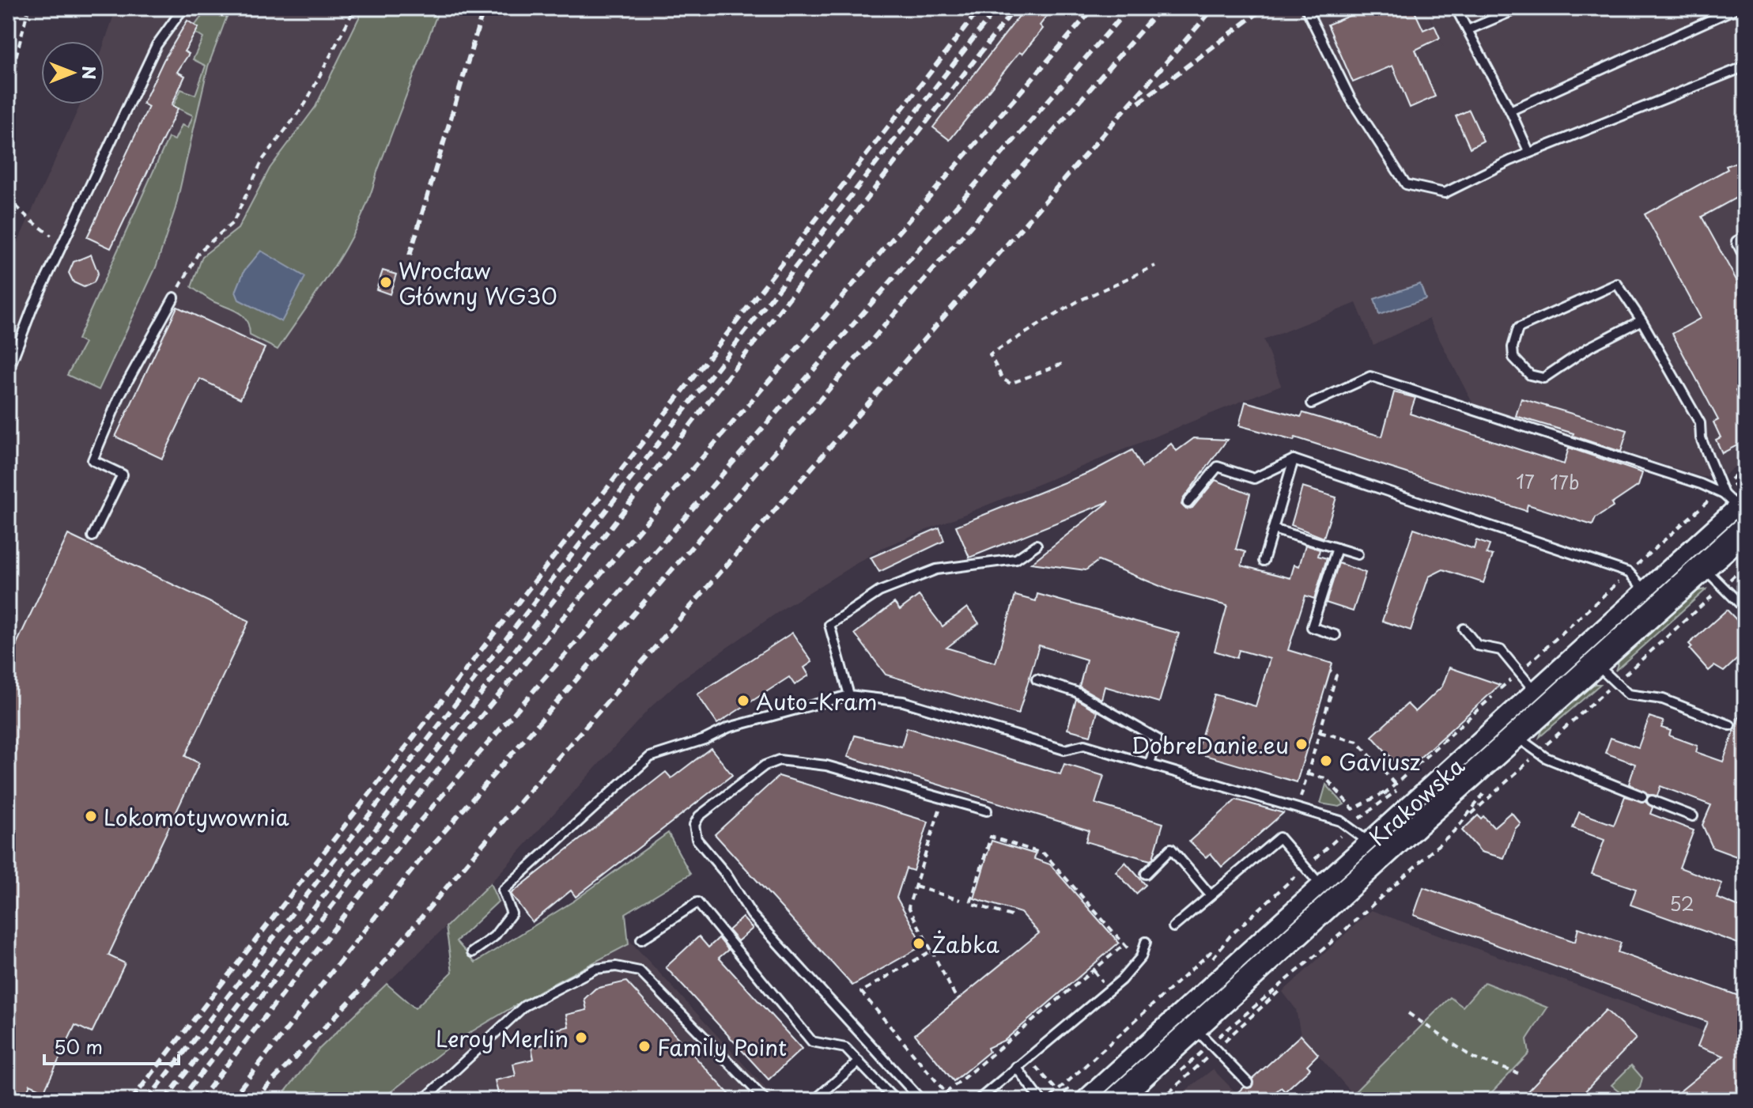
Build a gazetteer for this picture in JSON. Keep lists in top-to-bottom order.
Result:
{
  "streets": {
    "main road": ["Krakowska"]
  },
  "places": [
    "Wrocław Główny WG30",
    "Auto-Kram",
    "DobreDanie.eu",
    "Gaviusz",
    "Lokomotywownia",
    "Żabka",
    "Leroy Merlin",
    "Family Point"
  ],
  "house_numbers": ["17", "17b", "52"],
  "scale_bar": "50 m",
  "north": "right"
}
